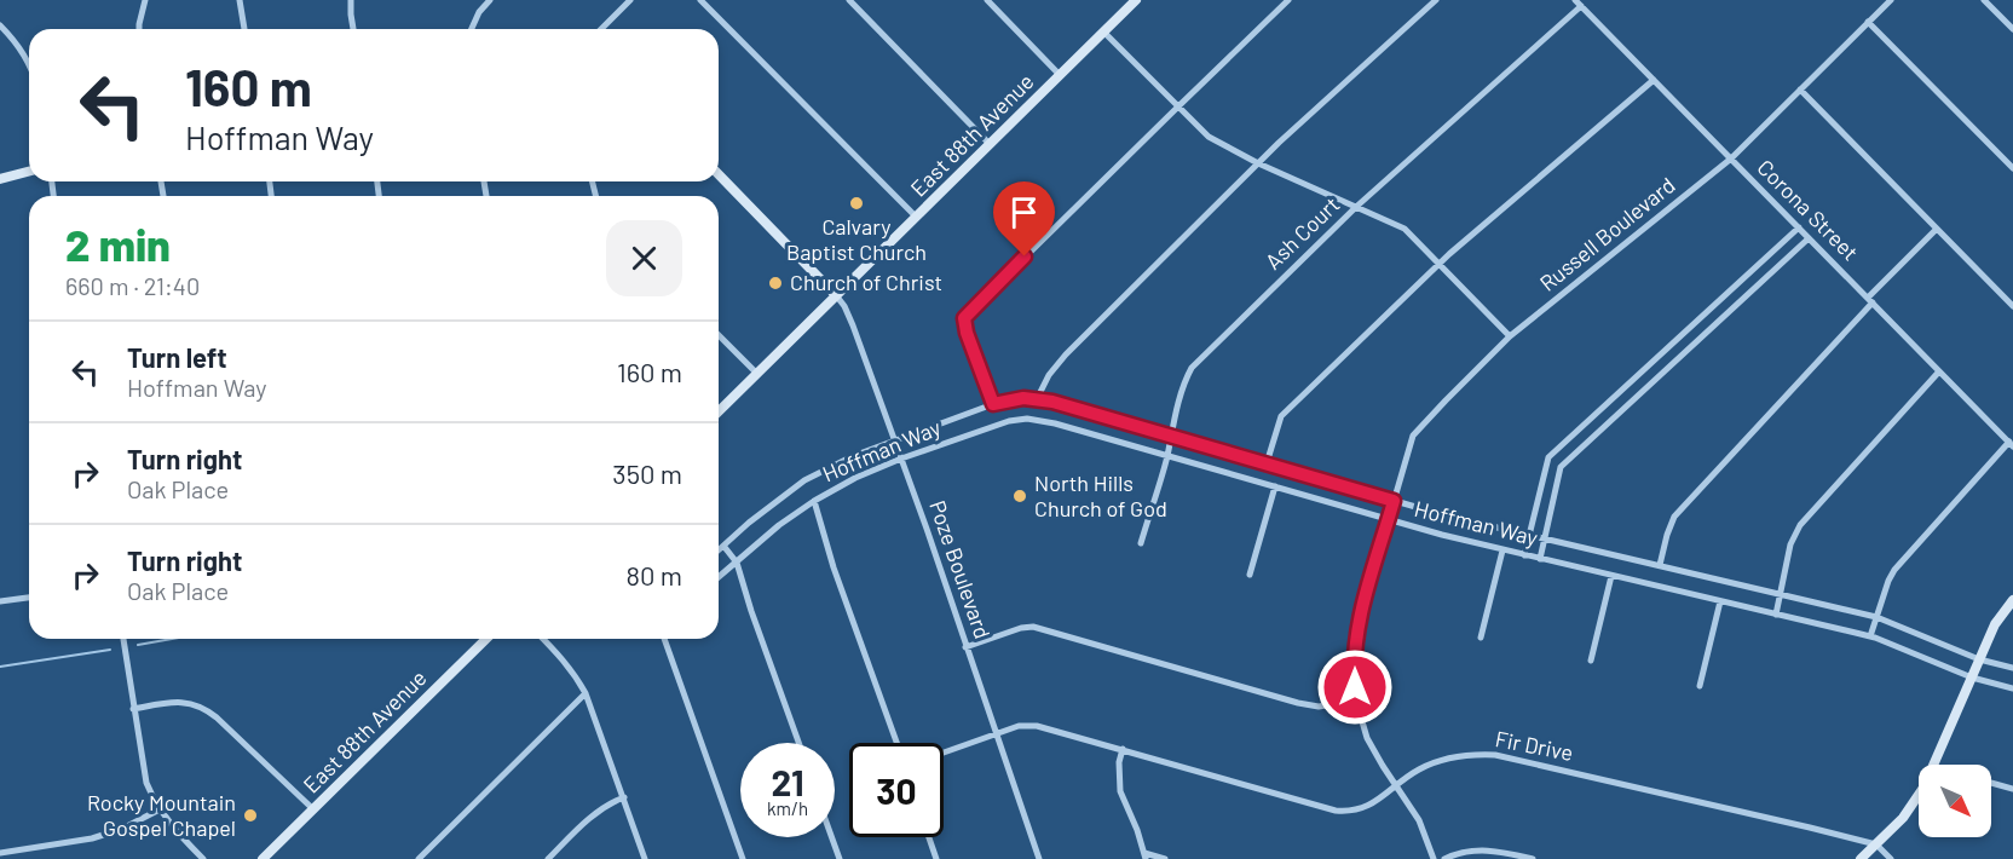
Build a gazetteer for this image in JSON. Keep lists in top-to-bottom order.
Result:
{
  "streets": {
    "main road": ["East 88th Avenue"],
    "street": [
      "Corona Street",
      "Ash Court",
      "Russell Boulevard",
      "Hoffman Way",
      "Poze Boulevard",
      "Fir Drive"
    ]
  },
  "crossings": [
    ["East 88th Avenue", "Poze Boulevard"],
    ["Corona Street", "Ash Court"],
    ["Corona Street", "Russell Boulevard"],
    ["Ash Court", "Hoffman Way"],
    ["Russell Boulevard", "Hoffman Way"],
    ["Russell Boulevard", "Fir Drive"],
    ["Hoffman Way", "Poze Boulevard"],
    ["Poze Boulevard", "Fir Drive"]
  ],
  "places": [
    "Calvary Baptist Church",
    "Church of Christ",
    "North Hills Church of God",
    "Rocky Mountain Gospel Chapel"
  ],
  "north": "bottom right",
  "page": {
    "turn": ["160 m", "Hoffman Way"],
    "heading": ["2 min", "660 m · 21:40"],
    "list": [
      {
        "name": "Turn left",
        "note": "Hoffman Way",
        "value": "160 m"
      },
      {
        "name": "Turn right",
        "note": "Oak Place",
        "value": "350 m"
      },
      {
        "name": "Turn right",
        "note": "Oak Place",
        "value": "80 m"
      }
    ],
    "speed": "21 km/h",
    "limit": "30"
  }
}
